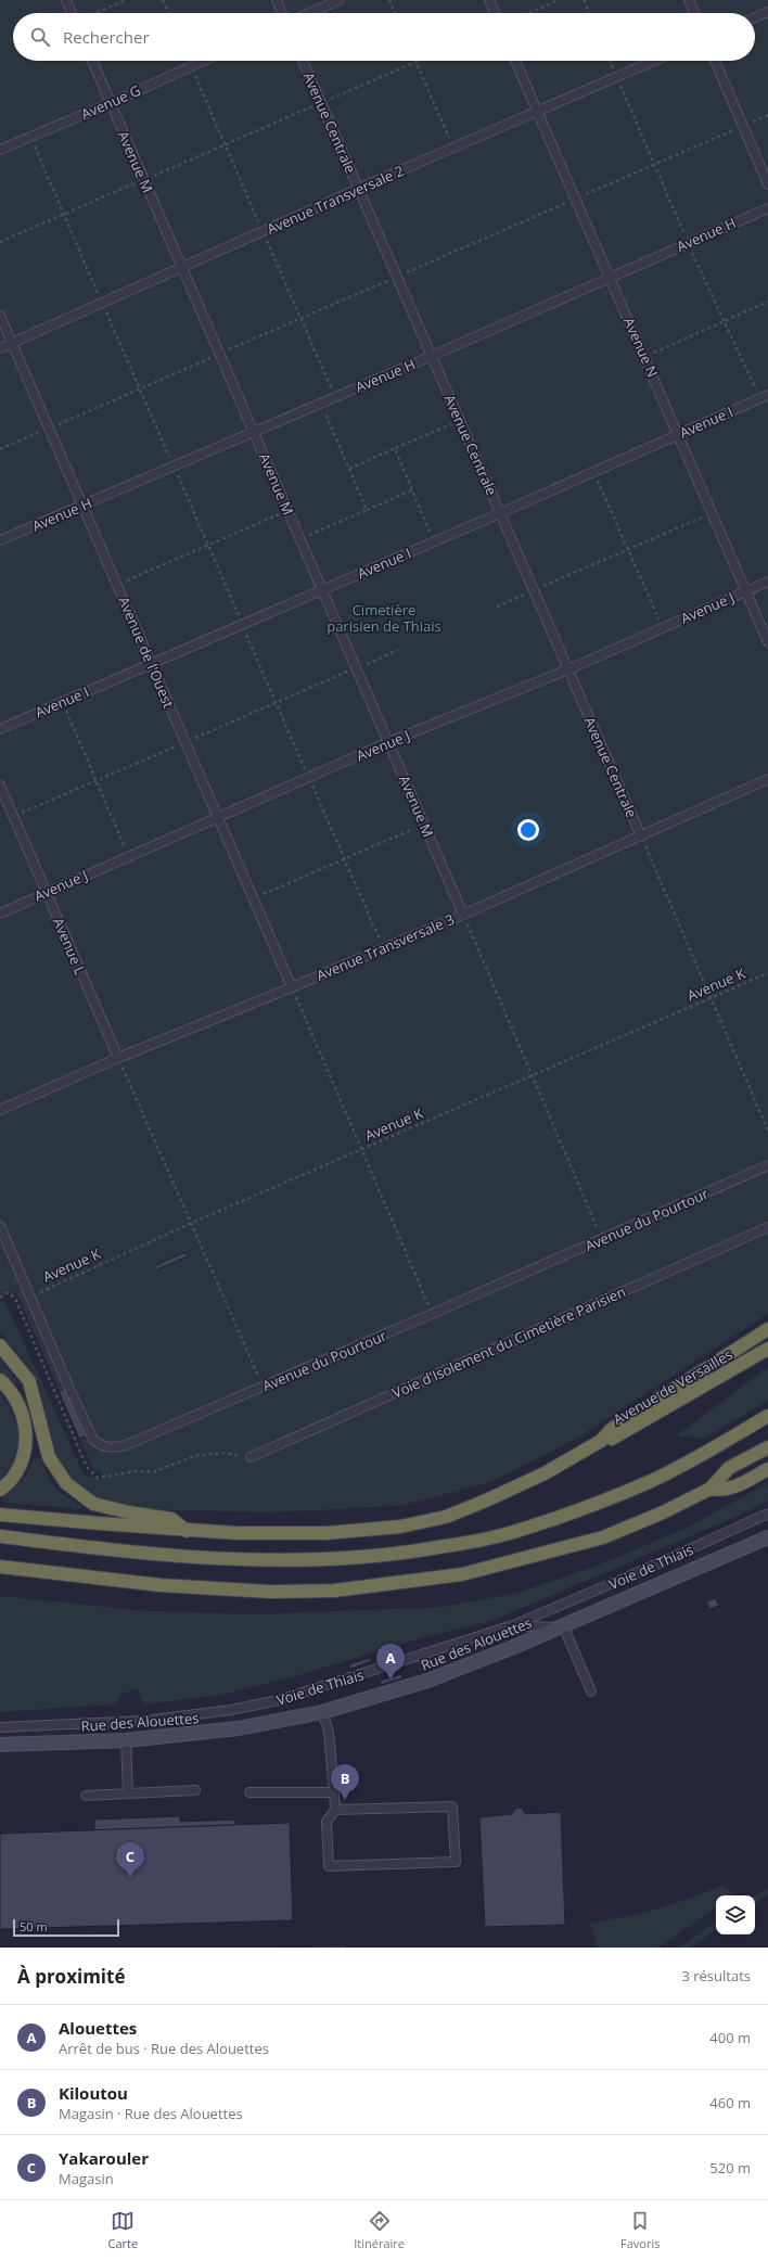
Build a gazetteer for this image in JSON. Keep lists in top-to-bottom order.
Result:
{
  "streets": {
    "highway": ["Avenue de Versailles"],
    "main road": ["Rue des Alouettes"],
    "lane": [
      "Avenue G",
      "Avenue Centrale",
      "Avenue M",
      "Avenue Transversale 2",
      "Avenue H",
      "Avenue N",
      "Avenue I",
      "Avenue J",
      "Avenue de l'Ouest",
      "Avenue L",
      "Avenue Transversale 3",
      "Avenue du Pourtour",
      "Voie d'Isolement du Cimetière Parisien",
      "Voie de Thiais"
    ],
    "path": ["Avenue K"]
  },
  "crossings": [
    ["Avenue G", "Avenue M"],
    ["Avenue Centrale", "Avenue Transversale 2"],
    ["Avenue Centrale", "Avenue H"],
    ["Avenue Centrale", "Avenue I"],
    ["Avenue Centrale", "Avenue J"],
    ["Avenue Centrale", "Avenue Transversale 3"],
    ["Avenue M", "Avenue Transversale 2"],
    ["Avenue M", "Avenue H"],
    ["Avenue M", "Avenue I"],
    ["Avenue M", "Avenue J"],
    ["Avenue M", "Avenue Transversale 3"],
    ["Avenue Transversale 2", "Avenue N"],
    ["Avenue Transversale 2", "Avenue de l'Ouest"],
    ["Avenue H", "Avenue N"],
    ["Avenue H", "Avenue de l'Ouest"],
    ["Avenue N", "Avenue I"],
    ["Avenue N", "Avenue J"],
    ["Avenue I", "Avenue de l'Ouest"],
    ["Avenue J", "Avenue de l'Ouest"],
    ["Avenue J", "Avenue L"],
    ["Avenue de l'Ouest", "Avenue Transversale 3"],
    ["Avenue L", "Avenue Transversale 3"],
    ["Avenue K", "Avenue du Pourtour"]
  ],
  "parks": ["Cimetière parisien de Thiais"],
  "scale_bar": "50 m",
  "page": {
    "search": "Rechercher",
    "pins": ["A", "B", "C"],
    "scale": "50 m",
    "heading": ["À proximité", "3 résultats"],
    "list": [
      {
        "mark": "A",
        "name": "Alouettes",
        "note": "Arrêt de bus · Rue des Alouettes",
        "value": "400 m"
      },
      {
        "mark": "B",
        "name": "Kiloutou",
        "note": "Magasin · Rue des Alouettes",
        "value": "460 m"
      },
      {
        "mark": "C",
        "name": "Yakarouler",
        "note": "Magasin",
        "value": "520 m"
      }
    ],
    "nav": ["Carte", "Itinéraire", "Favoris"]
  }
}
